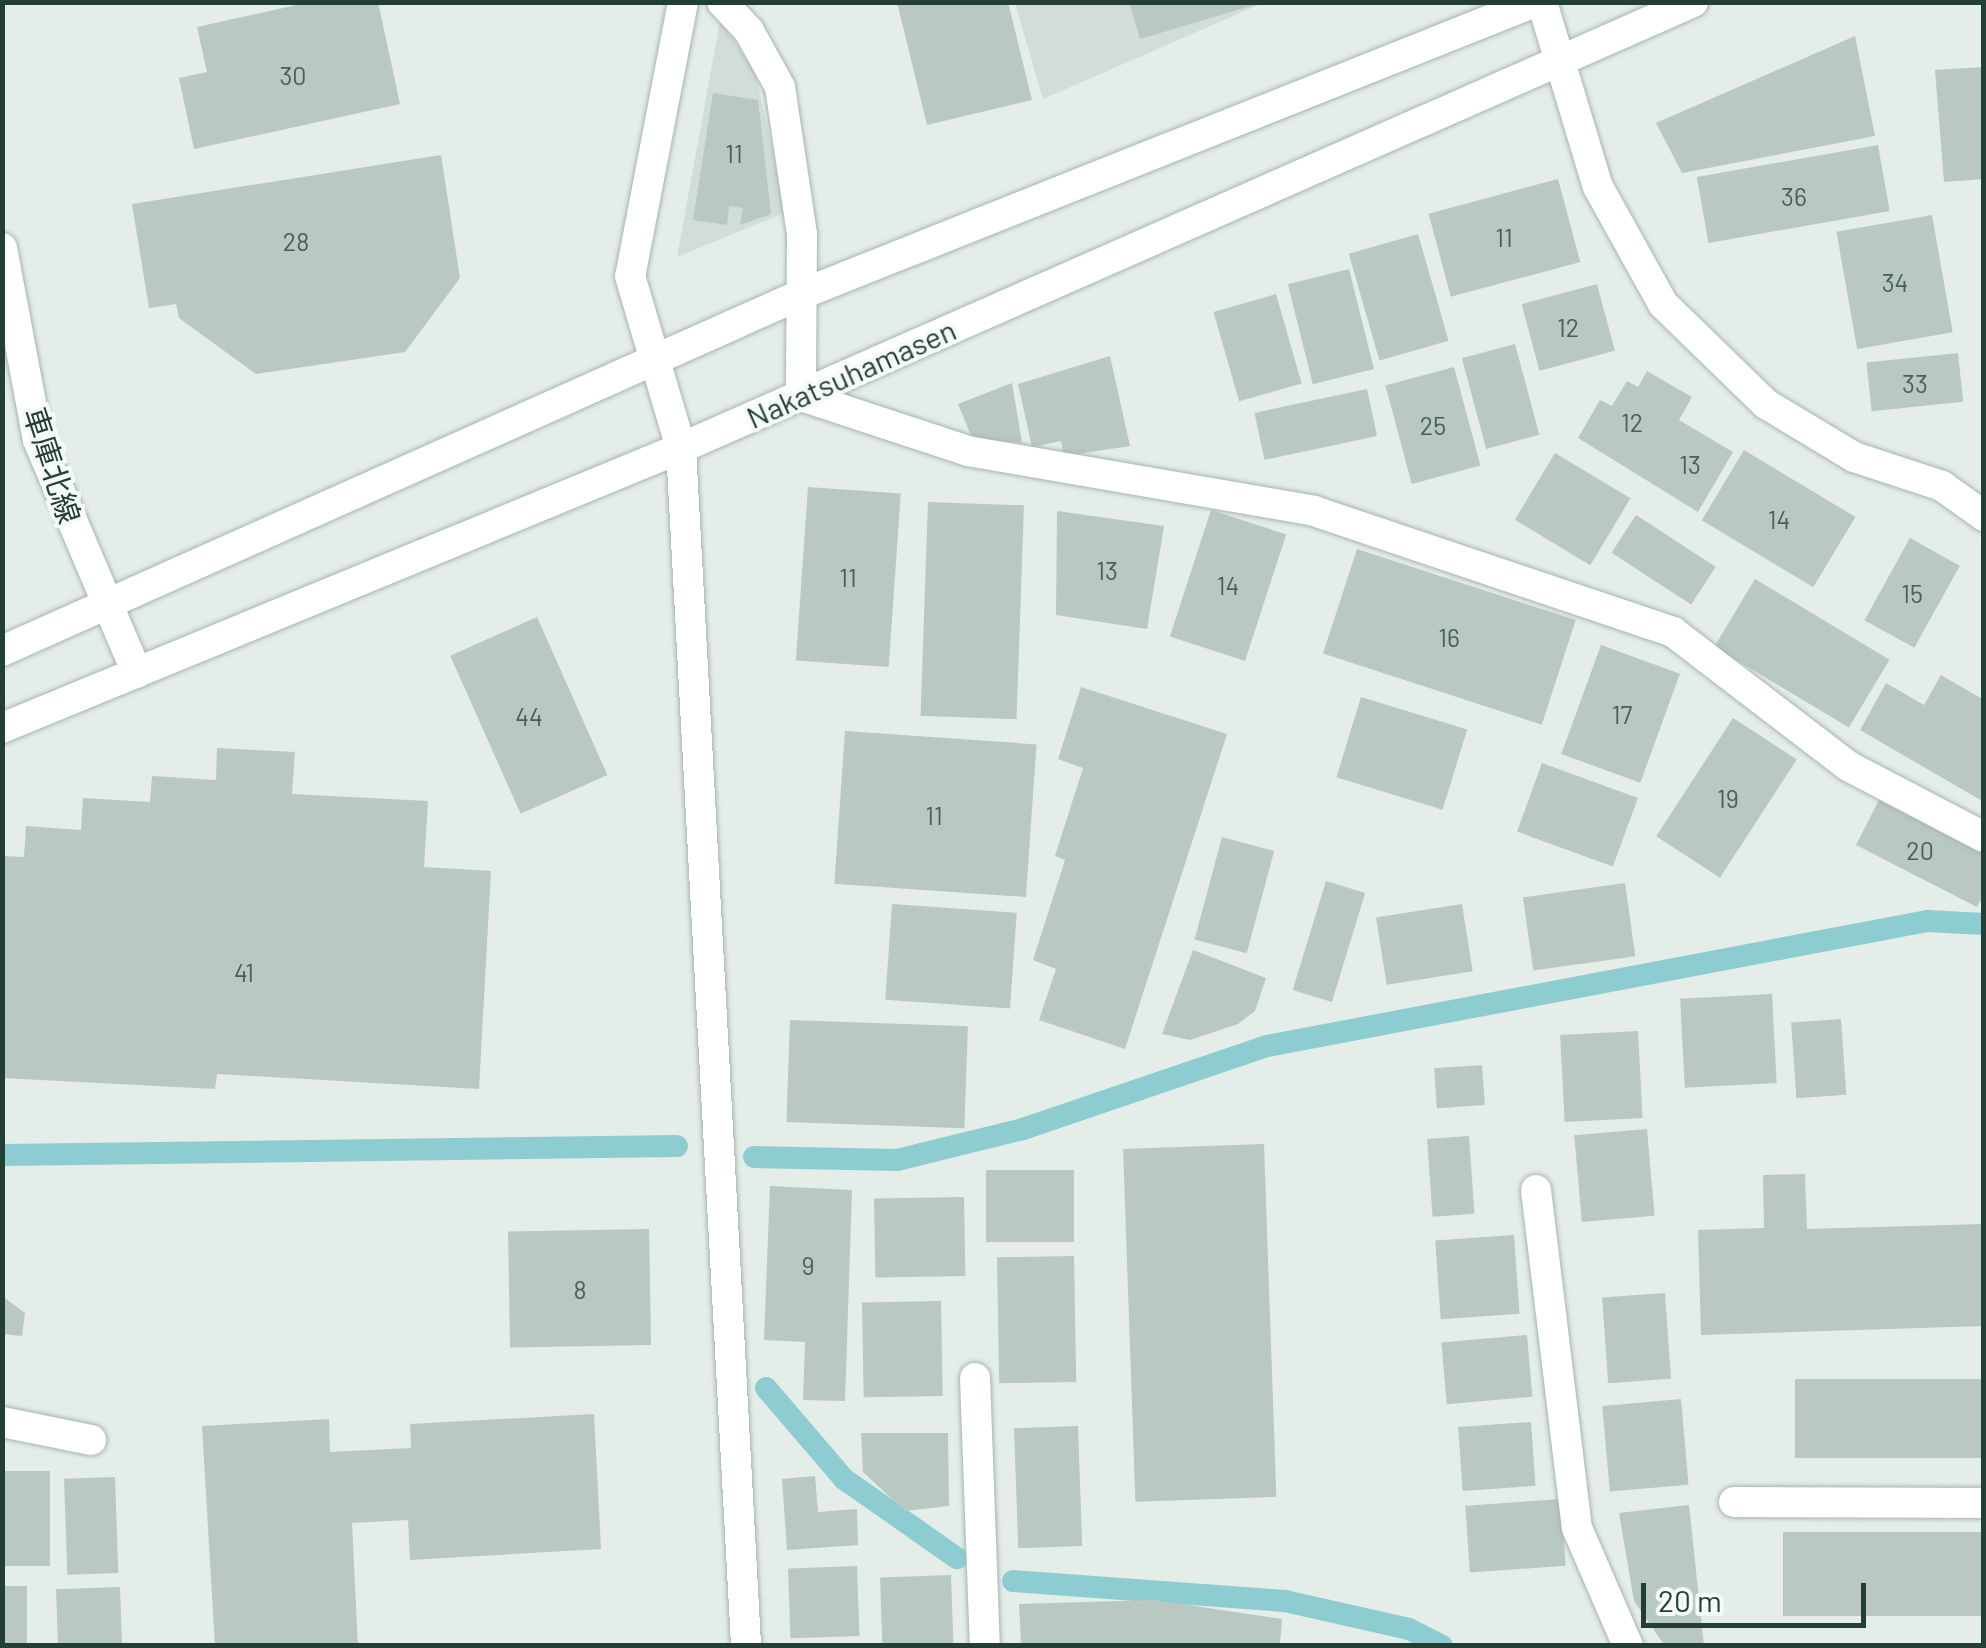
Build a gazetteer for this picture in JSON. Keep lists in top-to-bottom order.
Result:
{
  "streets": {
    "street": ["Nakatsuhamasen", "車庫北線"]
  },
  "crossings": [
    ["Nakatsuhamasen", "車庫北線"]
  ],
  "house_numbers": [
    "30",
    "11",
    "36",
    "11",
    "28",
    "34",
    "12",
    "33",
    "12",
    "25",
    "13",
    "14",
    "13",
    "11",
    "14",
    "15",
    "16",
    "17",
    "44",
    "19",
    "11",
    "20",
    "41",
    "9",
    "8"
  ],
  "scale_bar": "20 m"
}
